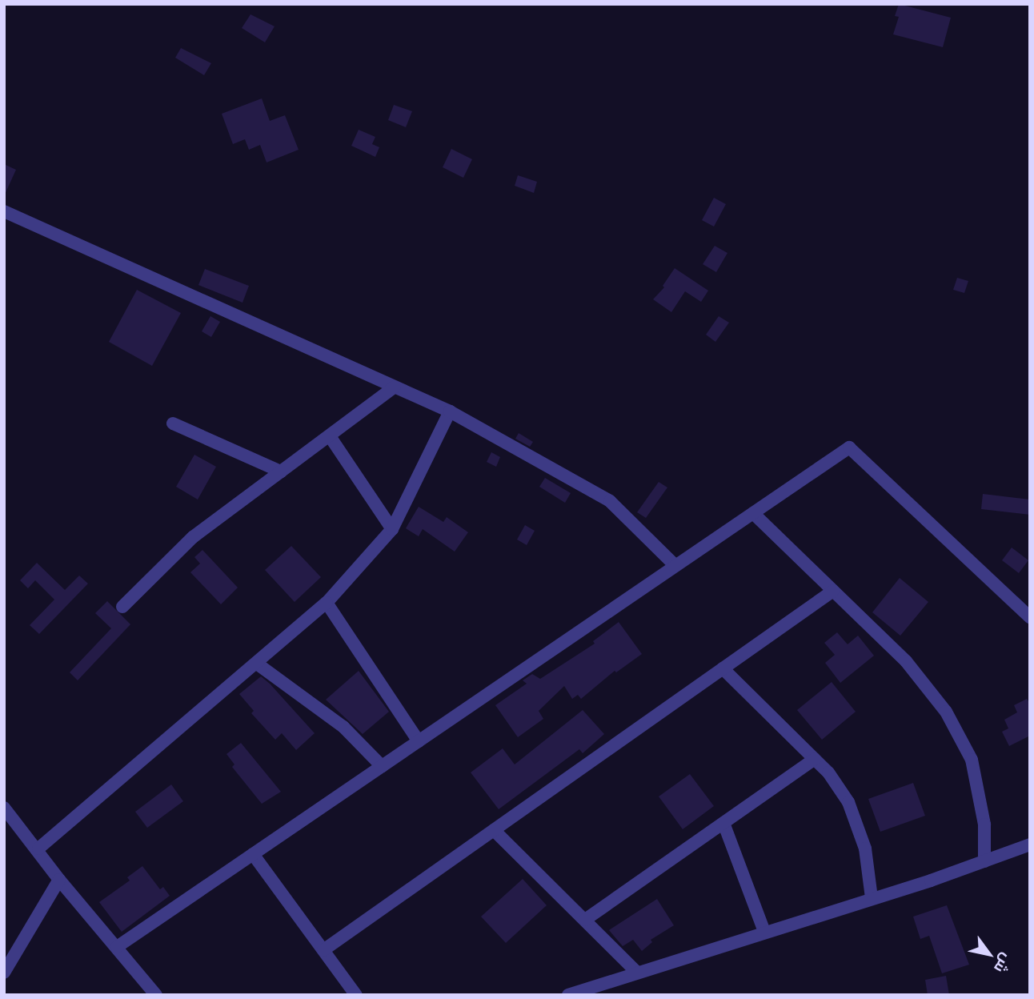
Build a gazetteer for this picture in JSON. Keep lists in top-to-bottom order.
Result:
{
  "north": "bottom right"
}
